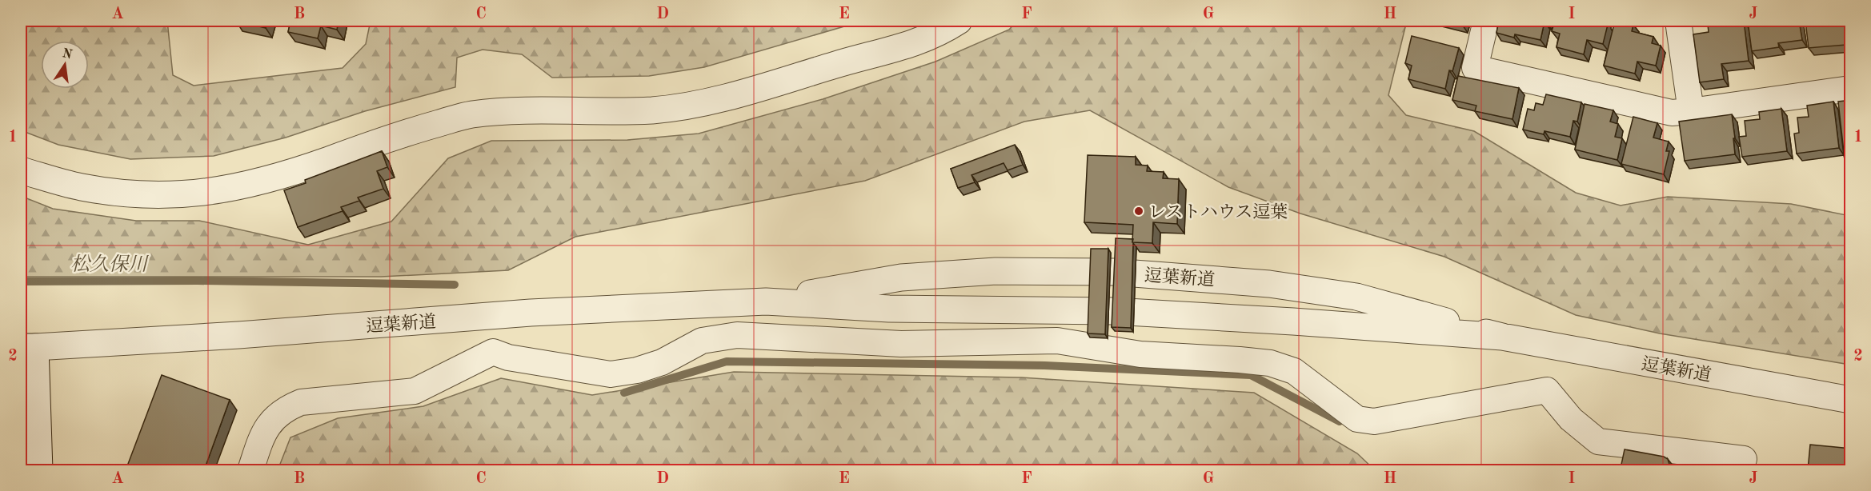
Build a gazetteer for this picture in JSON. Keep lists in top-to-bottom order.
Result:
{
  "streets": {
    "street": ["逗葉新道"]
  },
  "water": ["松久保川"],
  "places": ["レストハウス逗葉"],
  "north": "top",
  "grid": {
    "columns": [
      "A",
      "B",
      "C",
      "D",
      "E",
      "F",
      "G",
      "H",
      "I",
      "J"
    ],
    "rows": ["1", "2"]
  }
}
